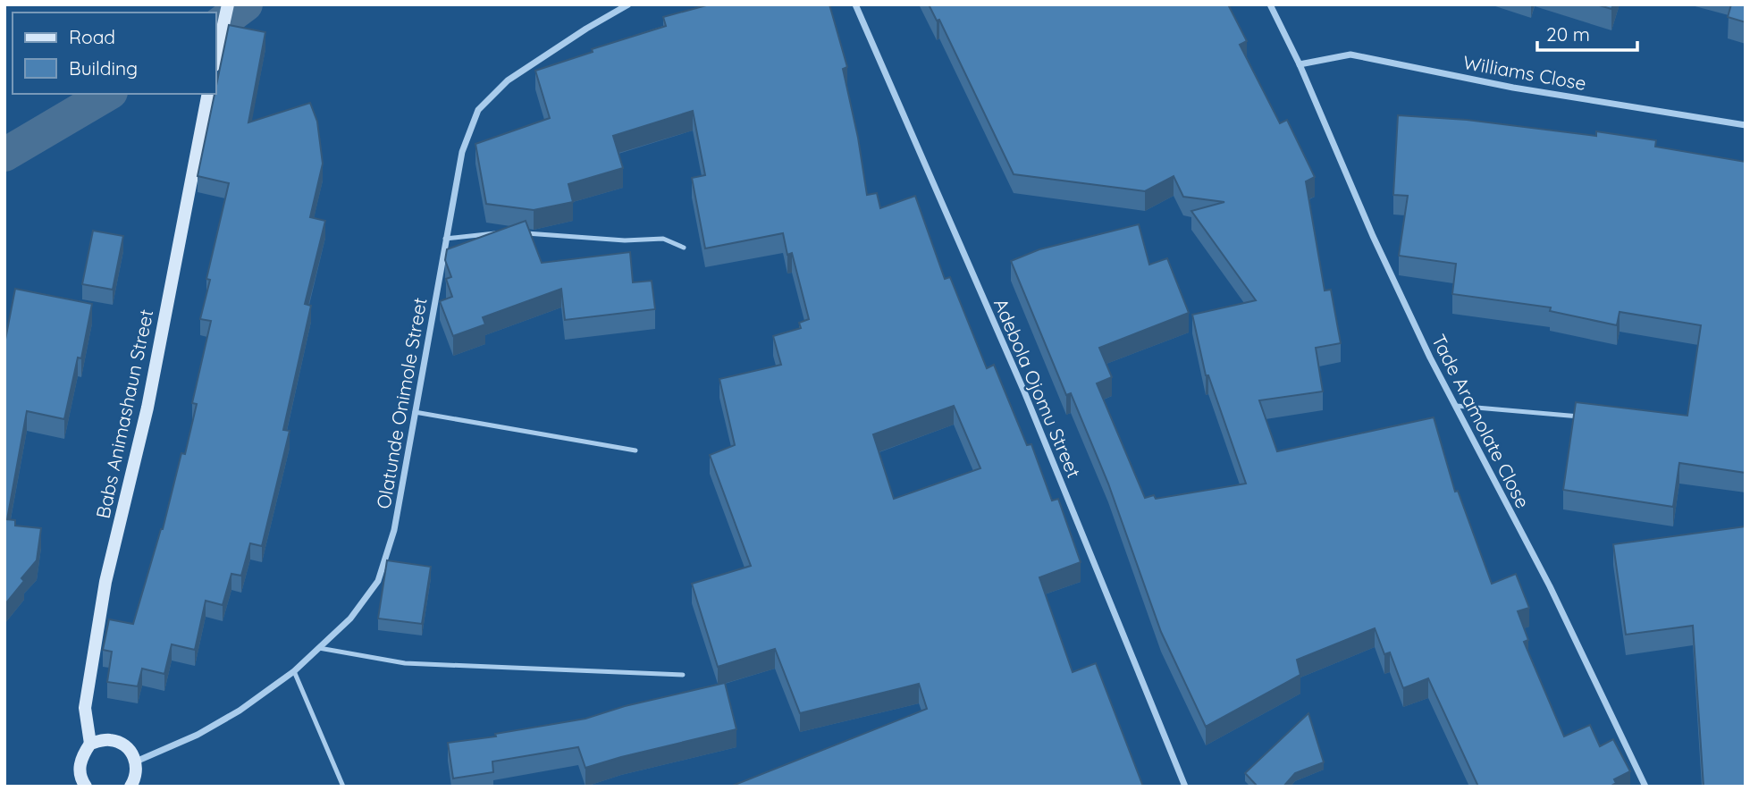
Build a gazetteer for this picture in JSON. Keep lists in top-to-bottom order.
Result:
{
  "streets": {
    "main road": ["Babs Animashaun Street"],
    "street": [
      "Williams Close",
      "Adebola Ojomu Street",
      "Olatunde Onimole Street",
      "Tade Aramolate Close"
    ]
  },
  "crossings": [
    ["Williams Close", "Tade Aramolate Close"]
  ],
  "legend": ["Road", "Building"],
  "scale_bar": "20 m"
}
